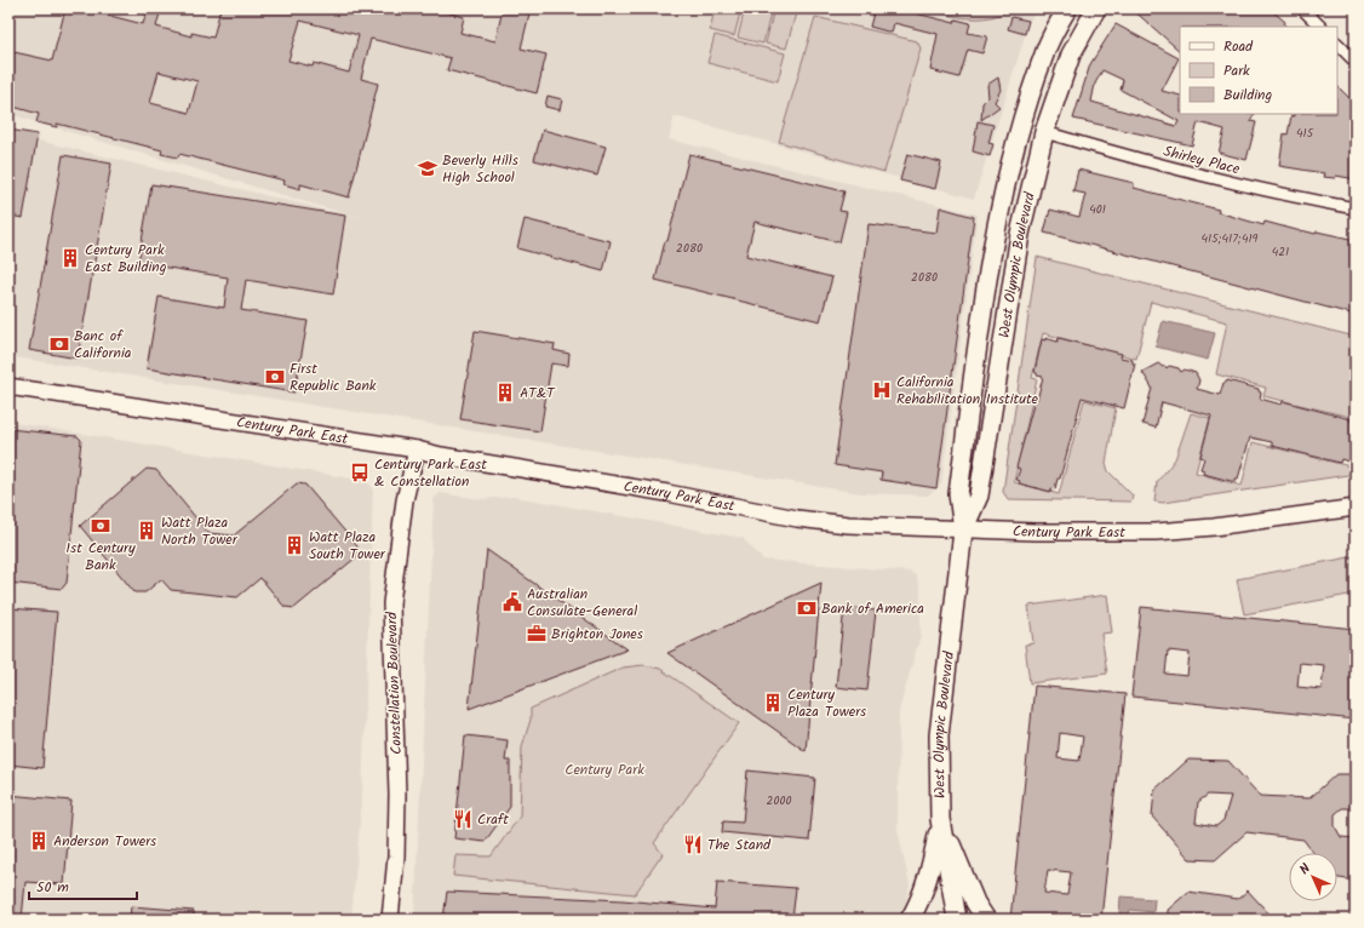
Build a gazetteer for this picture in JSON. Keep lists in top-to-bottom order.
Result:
{
  "streets": {
    "main road": ["West Olympic Boulevard", "Century Park East", "Constellation Boulevard"],
    "street": ["Shirley Place"]
  },
  "crossings": [
    ["Shirley Place", "West Olympic Boulevard"],
    ["West Olympic Boulevard", "Century Park East"],
    ["Century Park East", "Constellation Boulevard"]
  ],
  "parks": ["Century Park"],
  "places": {
    "school or university": ["Beverly Hills High School"],
    "building": [
      "Century Park East Building",
      "AT&T",
      "Watt Plaza North Tower",
      "Watt Plaza South Tower",
      "Century Plaza Towers",
      "Anderson Towers"
    ],
    "bank": [
      "Banc of California",
      "First Republic Bank",
      "1st Century Bank",
      "Bank of America"
    ],
    "hospital": ["California Rehabilitation Institute"],
    "bus stop": ["Century Park East & Constellation"],
    "public building": ["Australian Consulate-General"],
    "office": ["Brighton Jones"],
    "restaurant": ["Craft", "The Stand"]
  },
  "house_numbers": [
    "415",
    "401",
    "415;417;419",
    "2080",
    "421",
    "2080",
    "2000"
  ],
  "legend": ["Road", "Park", "Building"],
  "scale_bar": "50 m",
  "north": "top left"
}
